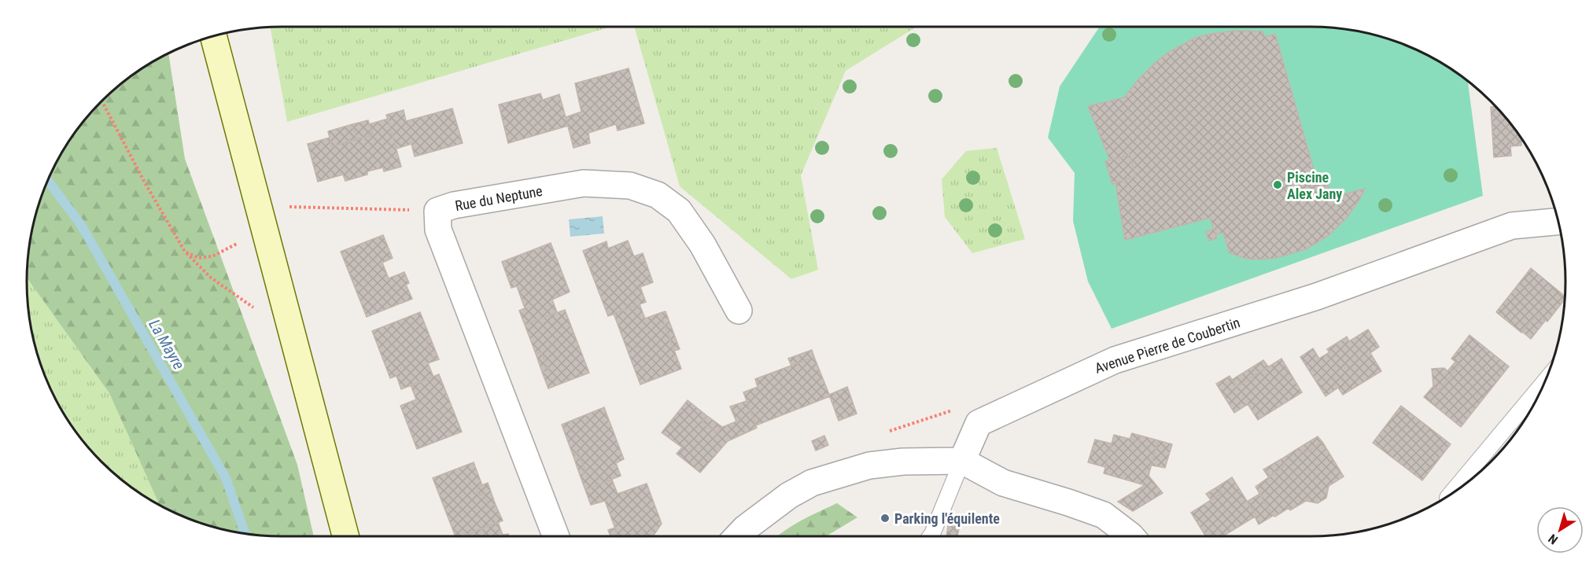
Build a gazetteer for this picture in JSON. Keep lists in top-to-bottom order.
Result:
{
  "streets": {
    "street": ["Rue du Neptune", "Avenue Pierre de Coubertin"]
  },
  "water": ["La Mayre"],
  "places": ["Piscine Alex Jany", "Parking l'équilente"],
  "north": "bottom left"
}
